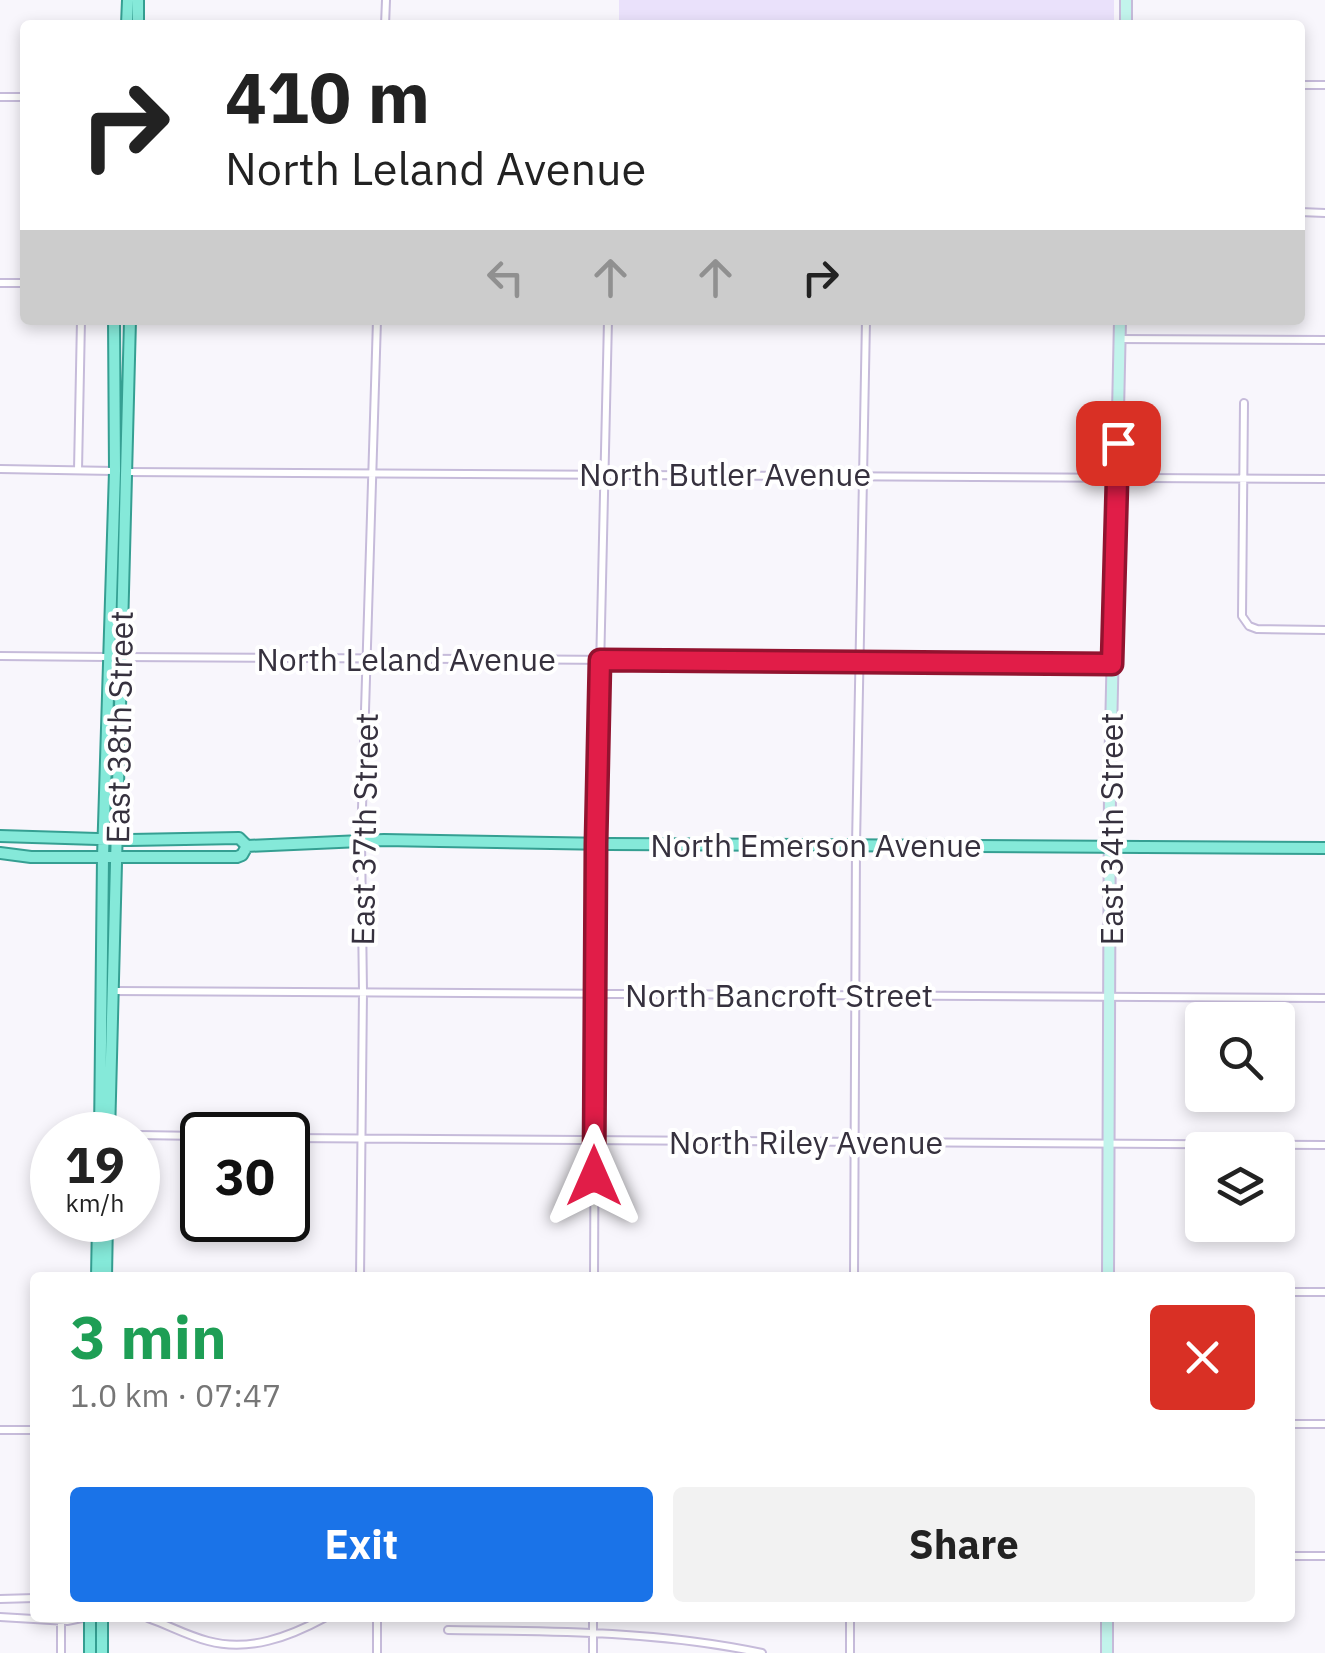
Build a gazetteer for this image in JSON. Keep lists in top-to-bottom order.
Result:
{
  "streets": {
    "main road": ["East 38th Street", "East 34th Street", "North Emerson Avenue"],
    "street": [
      "North Butler Avenue",
      "North Leland Avenue",
      "East 37th Street",
      "North Bancroft Street",
      "North Riley Avenue"
    ]
  },
  "crossings": [
    ["North Butler Avenue", "East 38th Street"],
    ["North Butler Avenue", "East 37th Street"],
    ["North Butler Avenue", "East 34th Street"],
    ["North Leland Avenue", "East 38th Street"],
    ["North Leland Avenue", "East 37th Street"],
    ["North Leland Avenue", "East 34th Street"],
    ["East 38th Street", "North Emerson Avenue"],
    ["East 38th Street", "North Bancroft Street"],
    ["East 37th Street", "North Emerson Avenue"],
    ["East 37th Street", "North Bancroft Street"],
    ["East 37th Street", "North Riley Avenue"],
    ["East 34th Street", "North Emerson Avenue"],
    ["East 34th Street", "North Bancroft Street"],
    ["East 34th Street", "North Riley Avenue"]
  ],
  "page": {
    "turn": ["410 m", "North Leland Avenue"],
    "speed": "19 km/h",
    "limit": "30",
    "heading": ["3 min", "1.0 km · 07:47"],
    "buttons": ["Exit", "Share"]
  }
}
